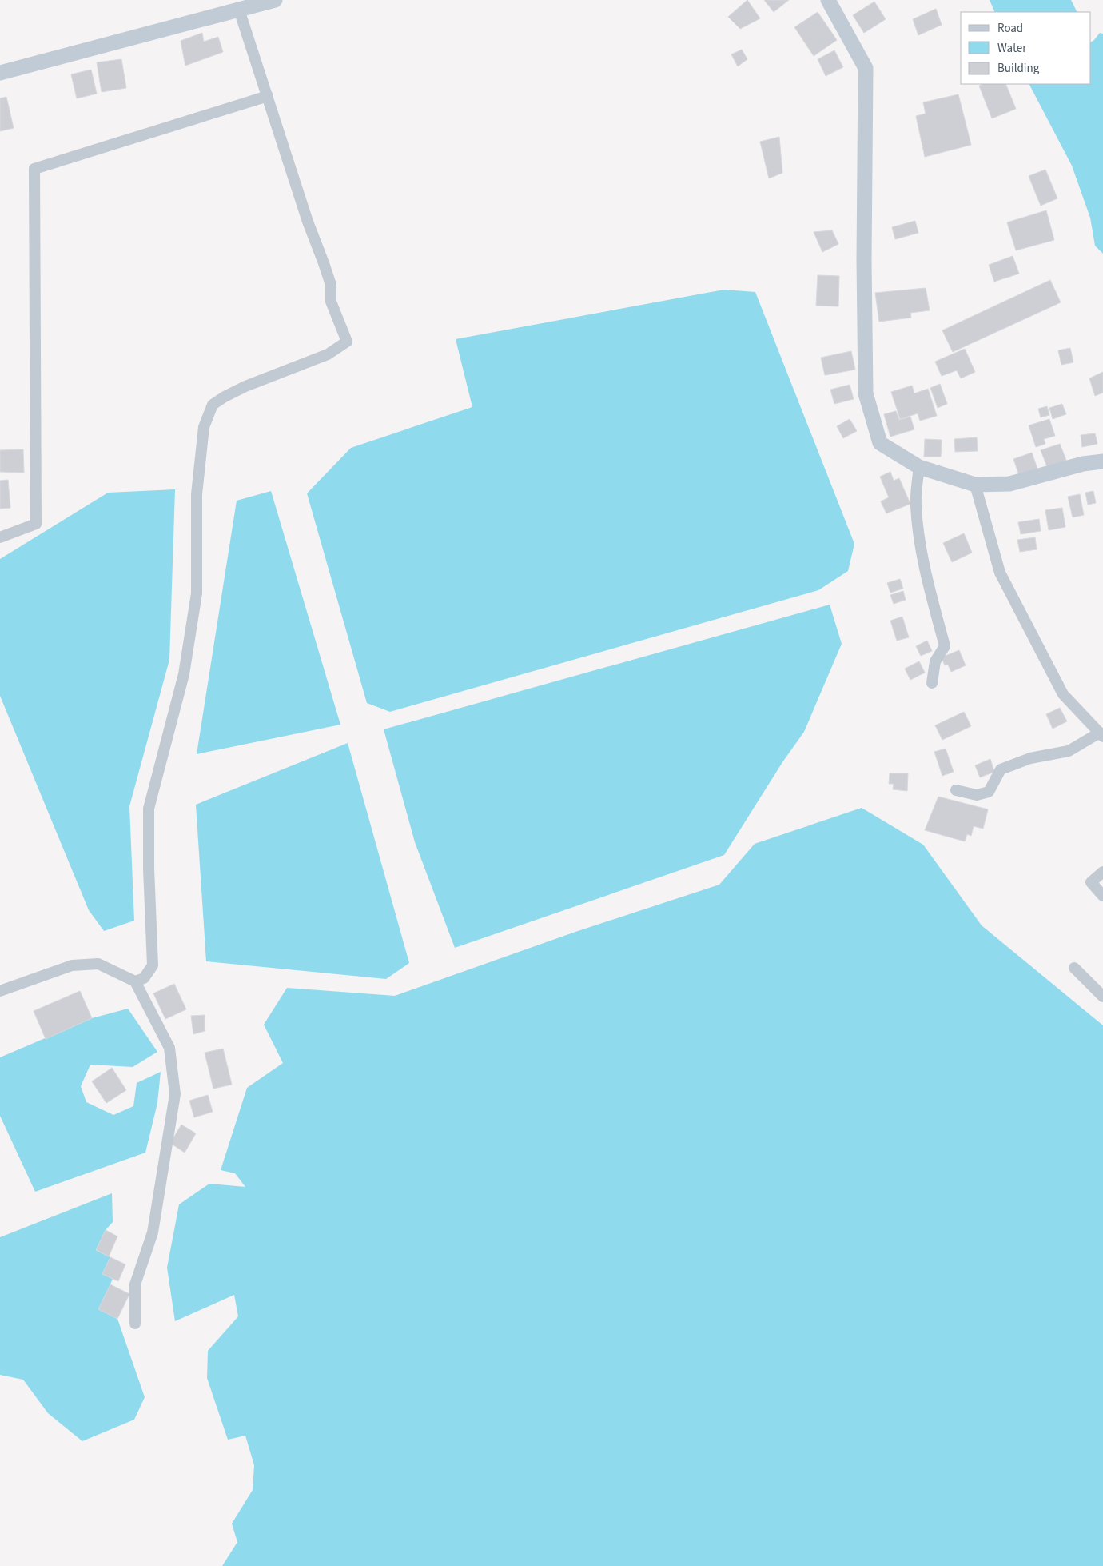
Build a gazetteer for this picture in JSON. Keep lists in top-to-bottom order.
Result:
{
  "legend": ["Road", "Water", "Building"]
}
